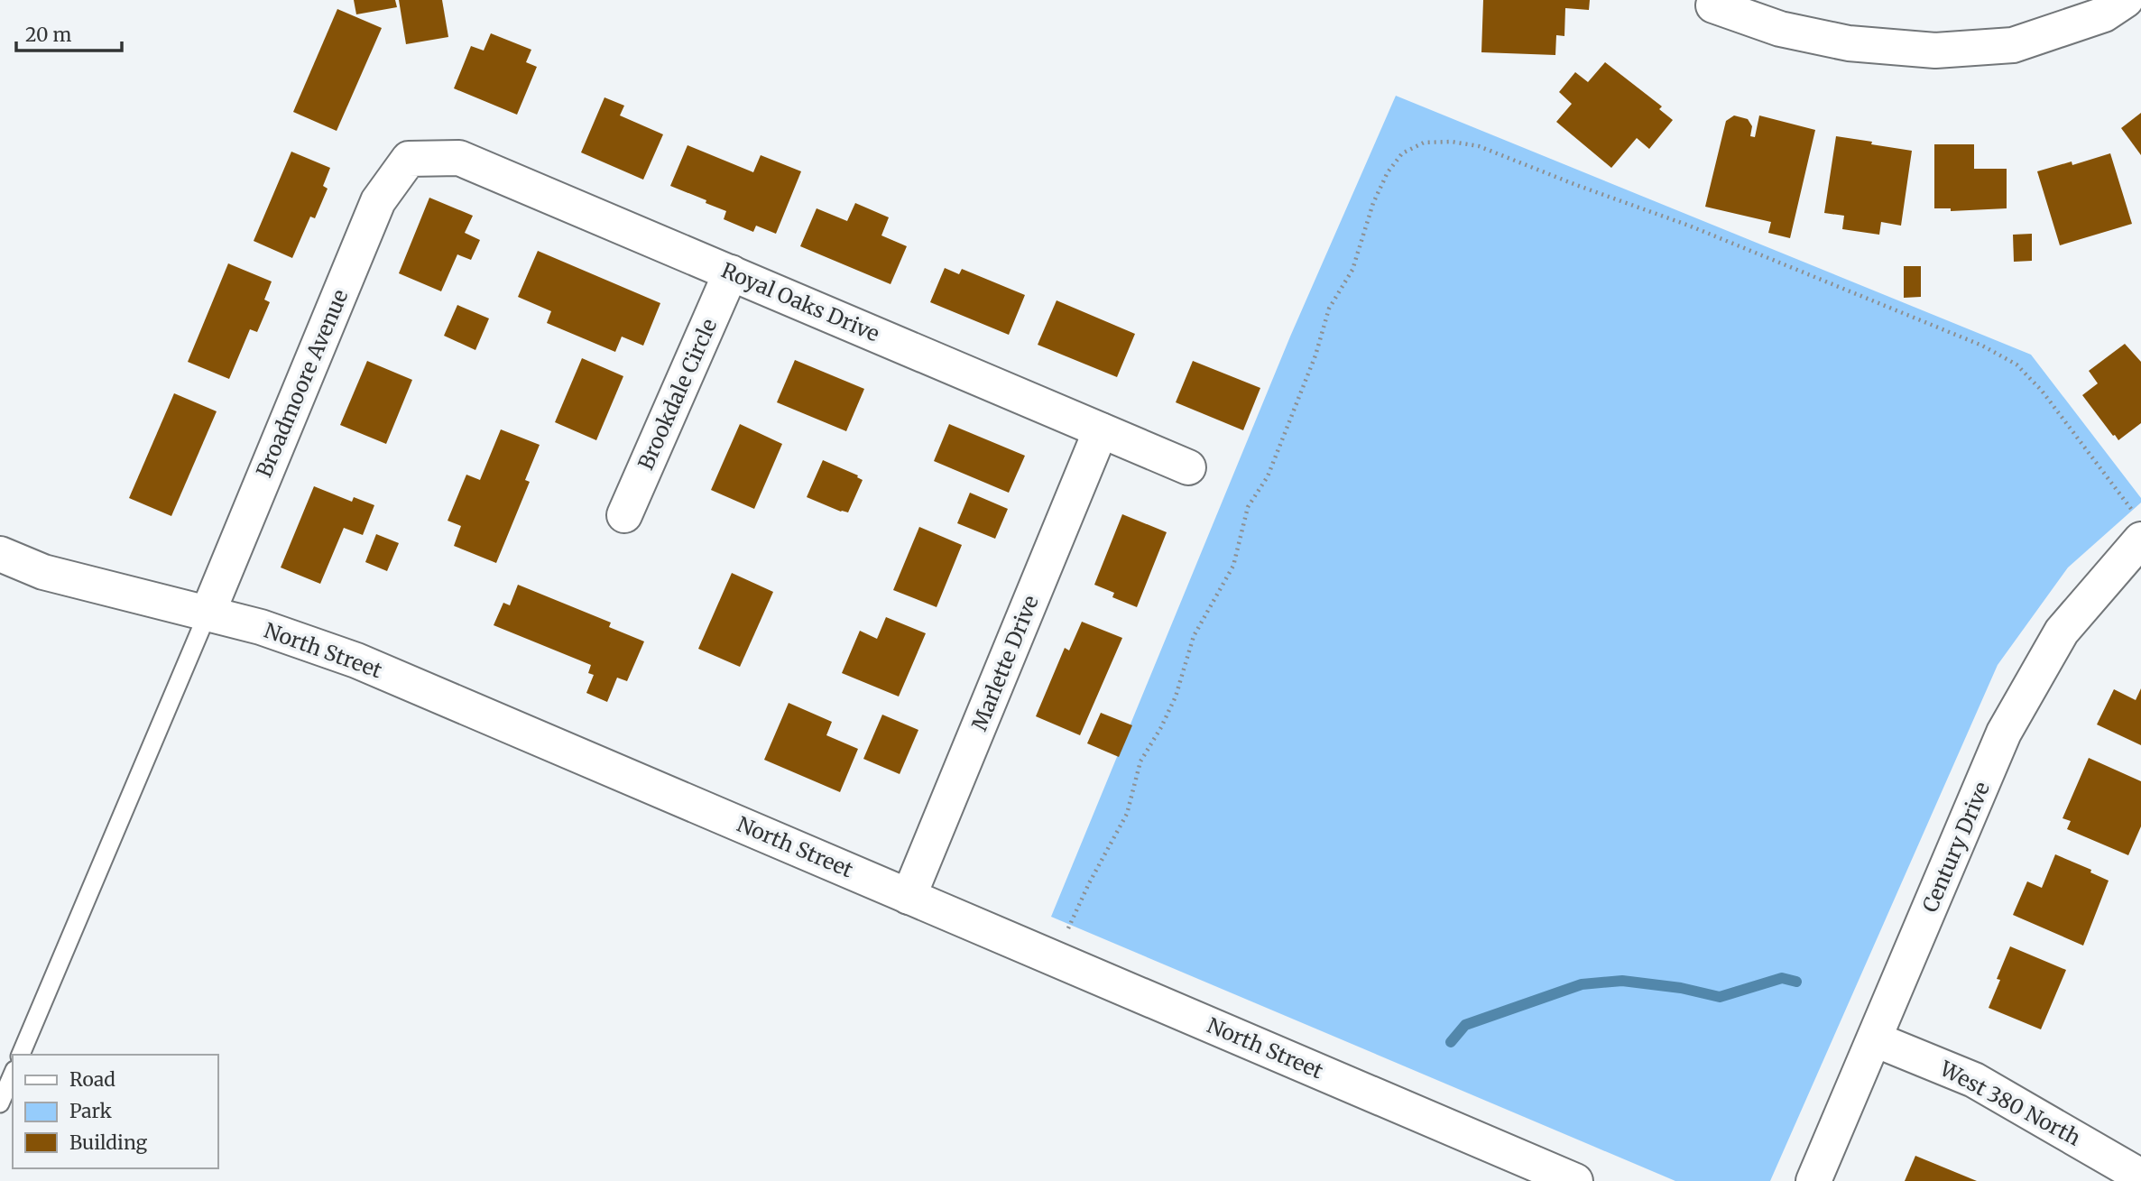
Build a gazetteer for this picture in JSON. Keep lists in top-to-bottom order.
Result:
{
  "streets": {
    "street": [
      "Royal Oaks Drive",
      "Broadmoore Avenue",
      "Brookdale Circle",
      "North Street",
      "Marlette Drive",
      "Century Drive",
      "West 380 North"
    ]
  },
  "crossings": [
    ["Royal Oaks Drive", "Broadmoore Avenue"],
    ["Royal Oaks Drive", "Brookdale Circle"],
    ["Royal Oaks Drive", "Marlette Drive"],
    ["Broadmoore Avenue", "North Street"],
    ["North Street", "Marlette Drive"],
    ["Century Drive", "West 380 North"]
  ],
  "legend": ["Road", "Park", "Building"],
  "scale_bar": "20 m"
}
